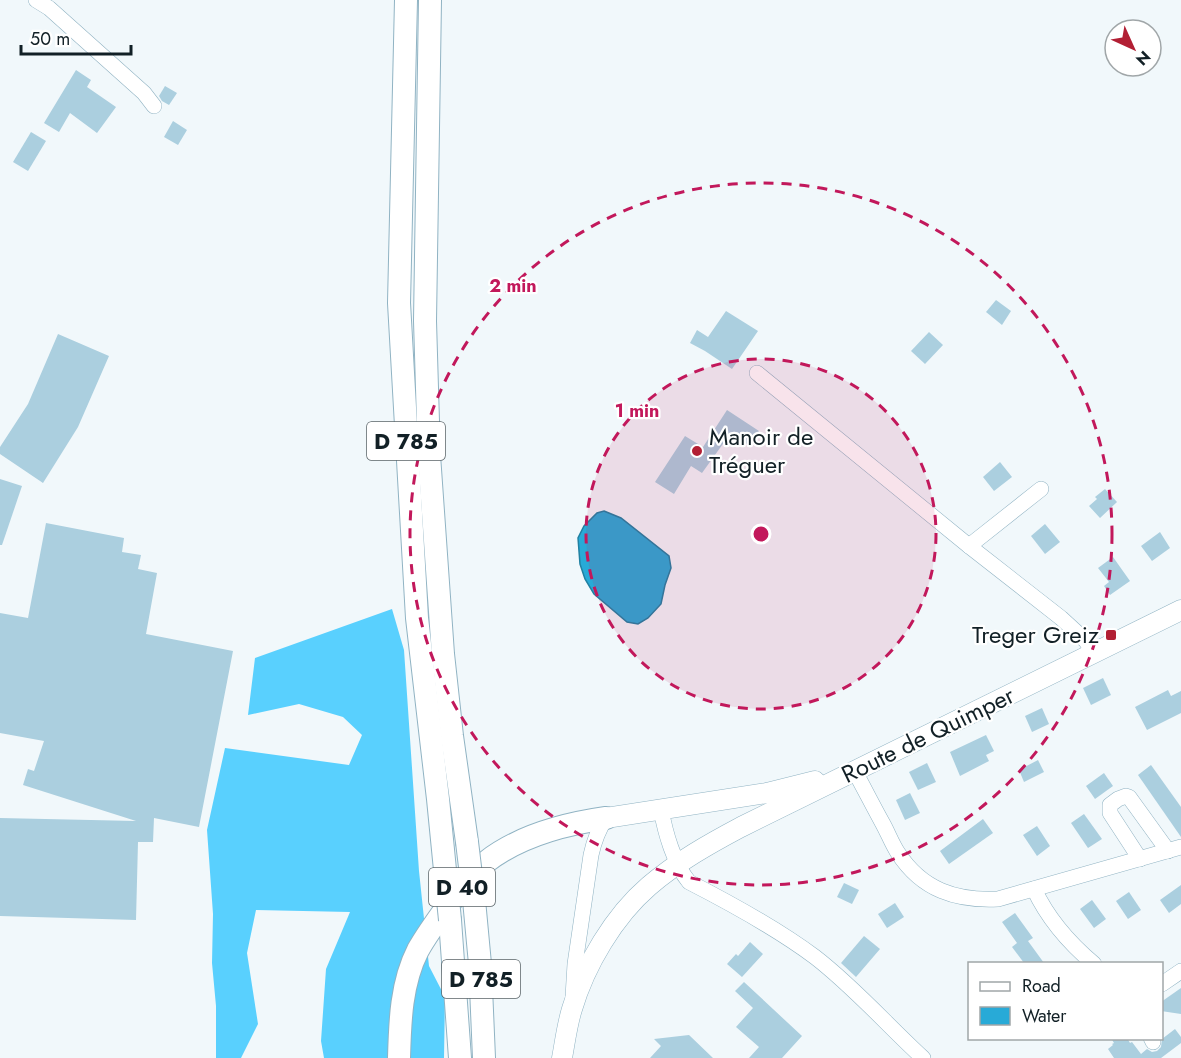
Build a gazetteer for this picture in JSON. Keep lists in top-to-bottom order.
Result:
{
  "streets": {
    "highway": ["D 785", "D 40"],
    "main road": ["Route de Quimper"]
  },
  "crossings": [
    ["Route de Quimper", "D 40"]
  ],
  "places": {
    "other": ["Manoir de Tréguer"],
    "transit": ["Treger Greiz"]
  },
  "legend": ["Road", "Water"],
  "scale_bar": "50 m",
  "north": "bottom right",
  "rings": ["2 min", "1 min"]
}
